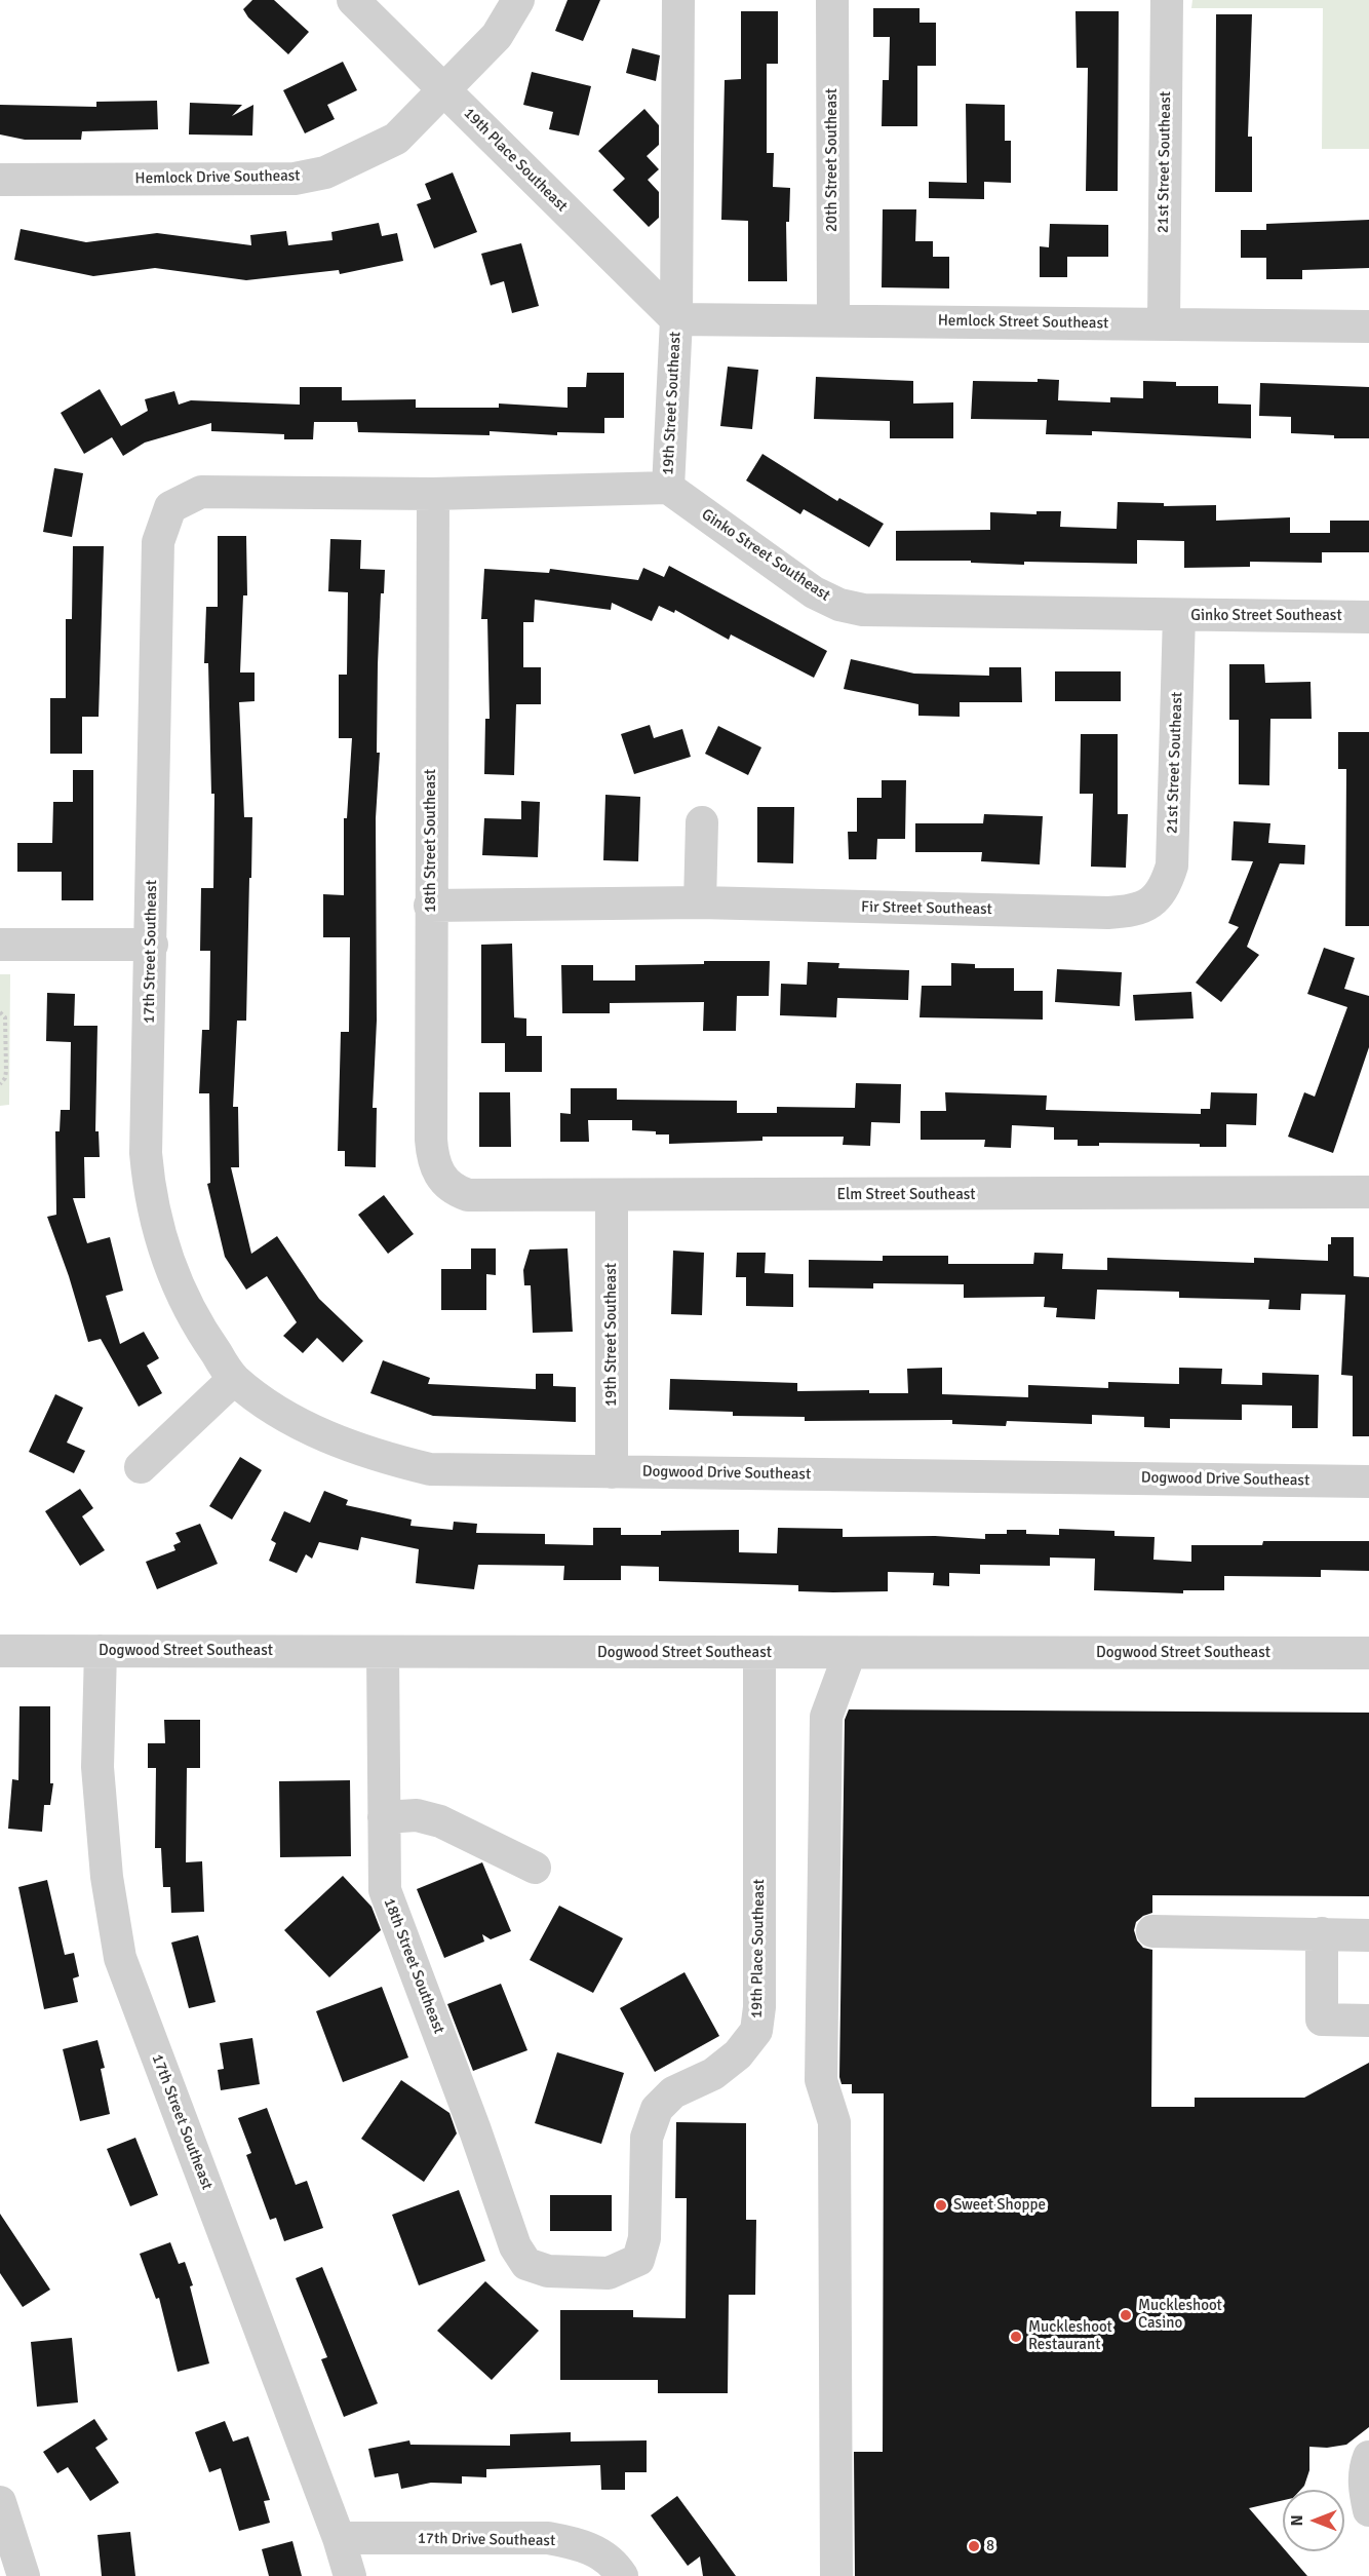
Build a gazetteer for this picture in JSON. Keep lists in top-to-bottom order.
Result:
{
  "streets": {
    "street": [
      "19th Place Southeast",
      "20th Street Southeast",
      "21st Street Southeast",
      "Hemlock Drive Southeast",
      "Hemlock Street Southeast",
      "19th Street Southeast",
      "Ginko Street Southeast",
      "18th Street Southeast",
      "Fir Street Southeast",
      "17th Street Southeast",
      "Elm Street Southeast",
      "Dogwood Drive Southeast",
      "Dogwood Street Southeast",
      "17th Drive Southeast"
    ]
  },
  "crossings": [
    ["19th Place Southeast", "Hemlock Drive Southeast"],
    ["19th Place Southeast", "Hemlock Street Southeast"],
    ["19th Place Southeast", "19th Street Southeast"],
    ["19th Place Southeast", "18th Street Southeast"],
    ["19th Place Southeast", "Dogwood Street Southeast"],
    ["20th Street Southeast", "Hemlock Street Southeast"],
    ["21st Street Southeast", "Hemlock Street Southeast"],
    ["21st Street Southeast", "Ginko Street Southeast"],
    ["21st Street Southeast", "Fir Street Southeast"],
    ["Hemlock Street Southeast", "19th Street Southeast"],
    ["19th Street Southeast", "Ginko Street Southeast"],
    ["19th Street Southeast", "Elm Street Southeast"],
    ["19th Street Southeast", "Dogwood Drive Southeast"],
    ["18th Street Southeast", "Fir Street Southeast"],
    ["18th Street Southeast", "17th Street Southeast"],
    ["18th Street Southeast", "Elm Street Southeast"],
    ["18th Street Southeast", "Dogwood Street Southeast"],
    ["17th Street Southeast", "Dogwood Drive Southeast"],
    ["17th Street Southeast", "Dogwood Street Southeast"],
    ["17th Street Southeast", "17th Drive Southeast"]
  ],
  "places": [
    "Sweet Shoppe",
    "Muckleshoot Casino",
    "Muckleshoot Restaurant",
    "8"
  ],
  "north": "left"
}
